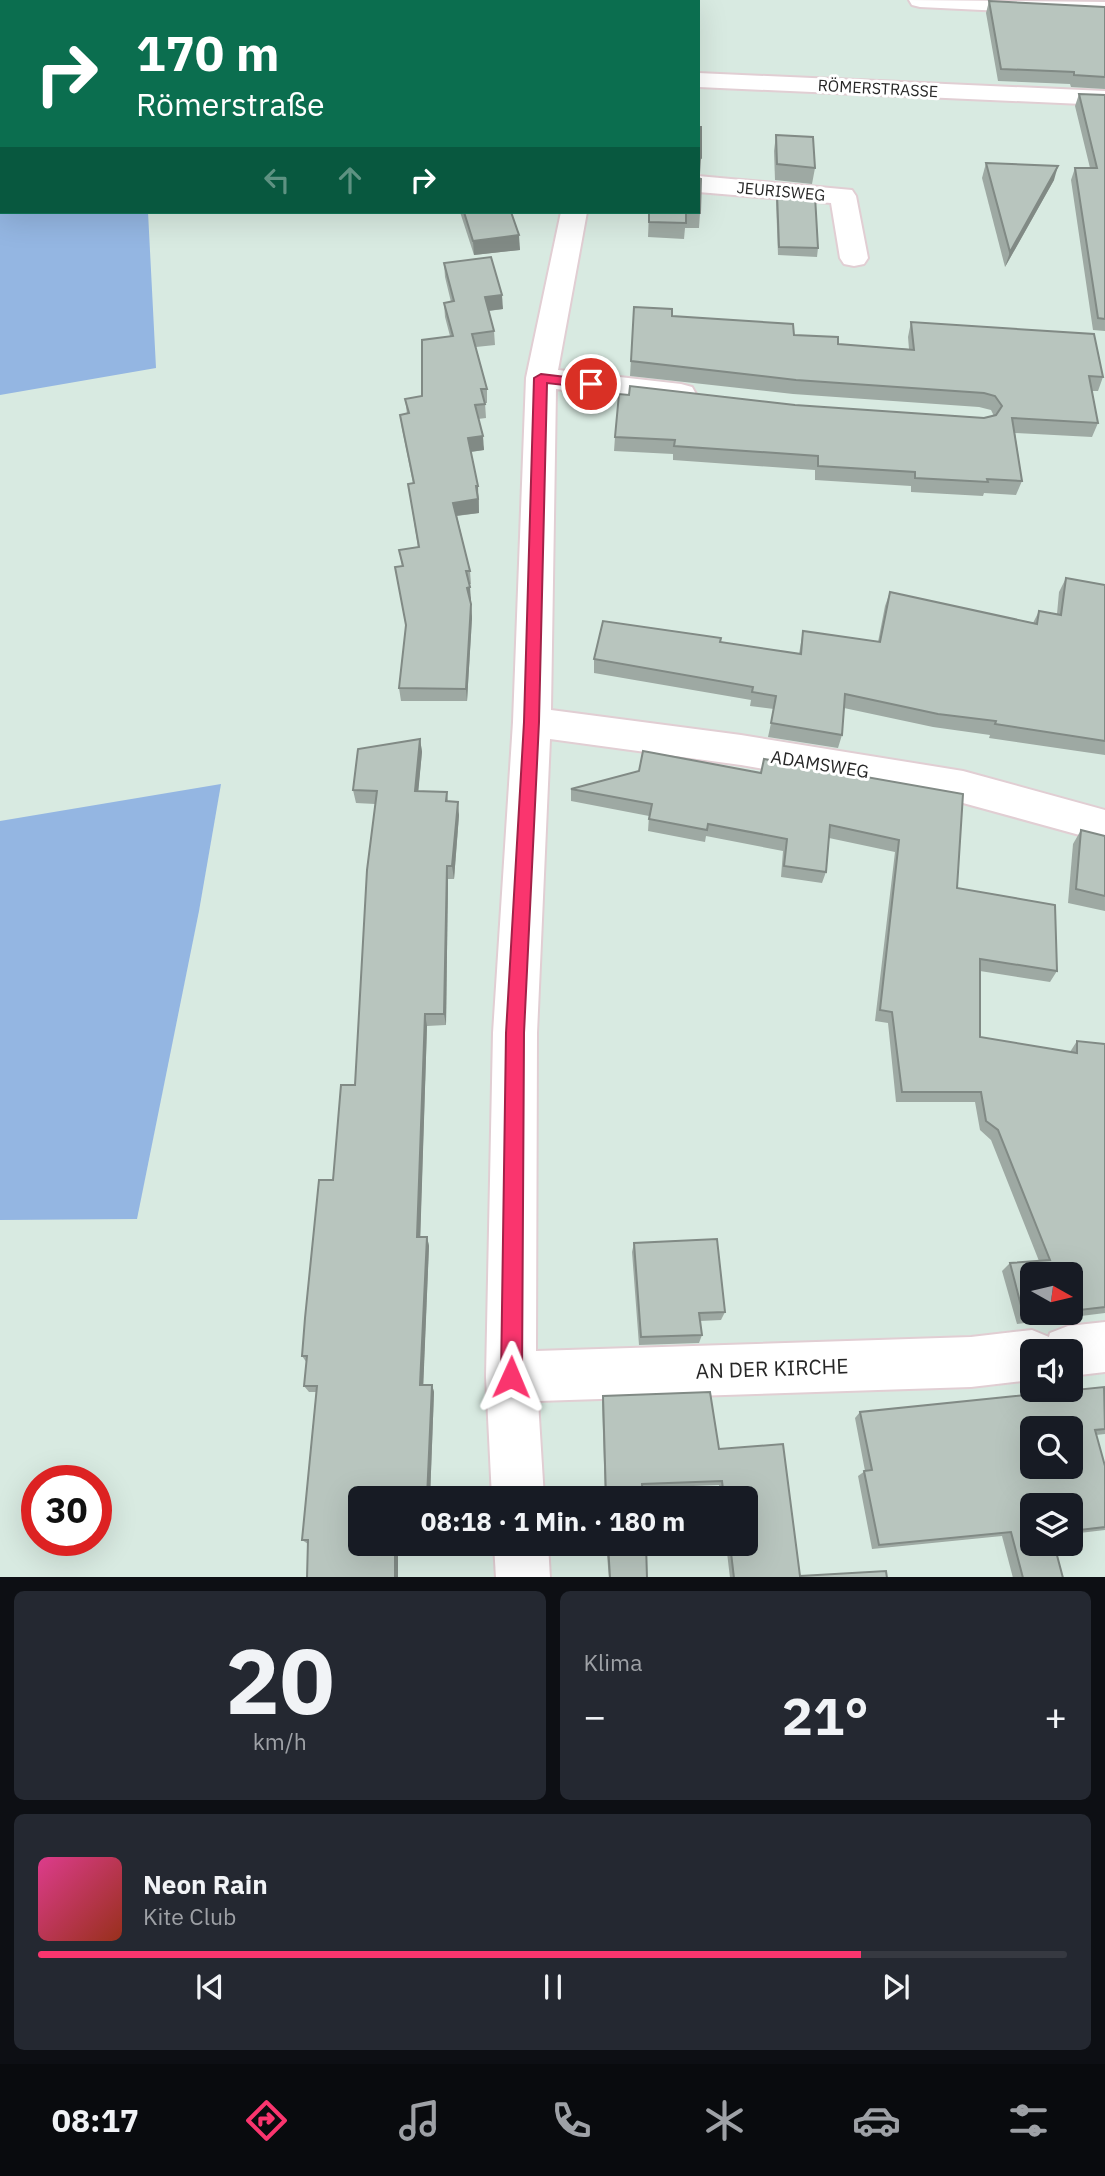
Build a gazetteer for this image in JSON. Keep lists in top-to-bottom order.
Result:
{
  "streets": {
    "street": [
      "RÖMERSTRASSE",
      "JEURISWEG",
      "ADAMSWEG",
      "AN DER KIRCHE"
    ]
  },
  "north": "right",
  "page": {
    "turn": ["170 m", "Römerstraße"],
    "limit": "30",
    "trip": "08:18 · 1 Min. · 180 m",
    "tile": [
      ["20", "km/h"],
      "Klima"
    ],
    "heat": ["−", "21°", "+"],
    "song": ["Neon Rain", "Kite Club"],
    "tabs": "08:17"
  }
}
